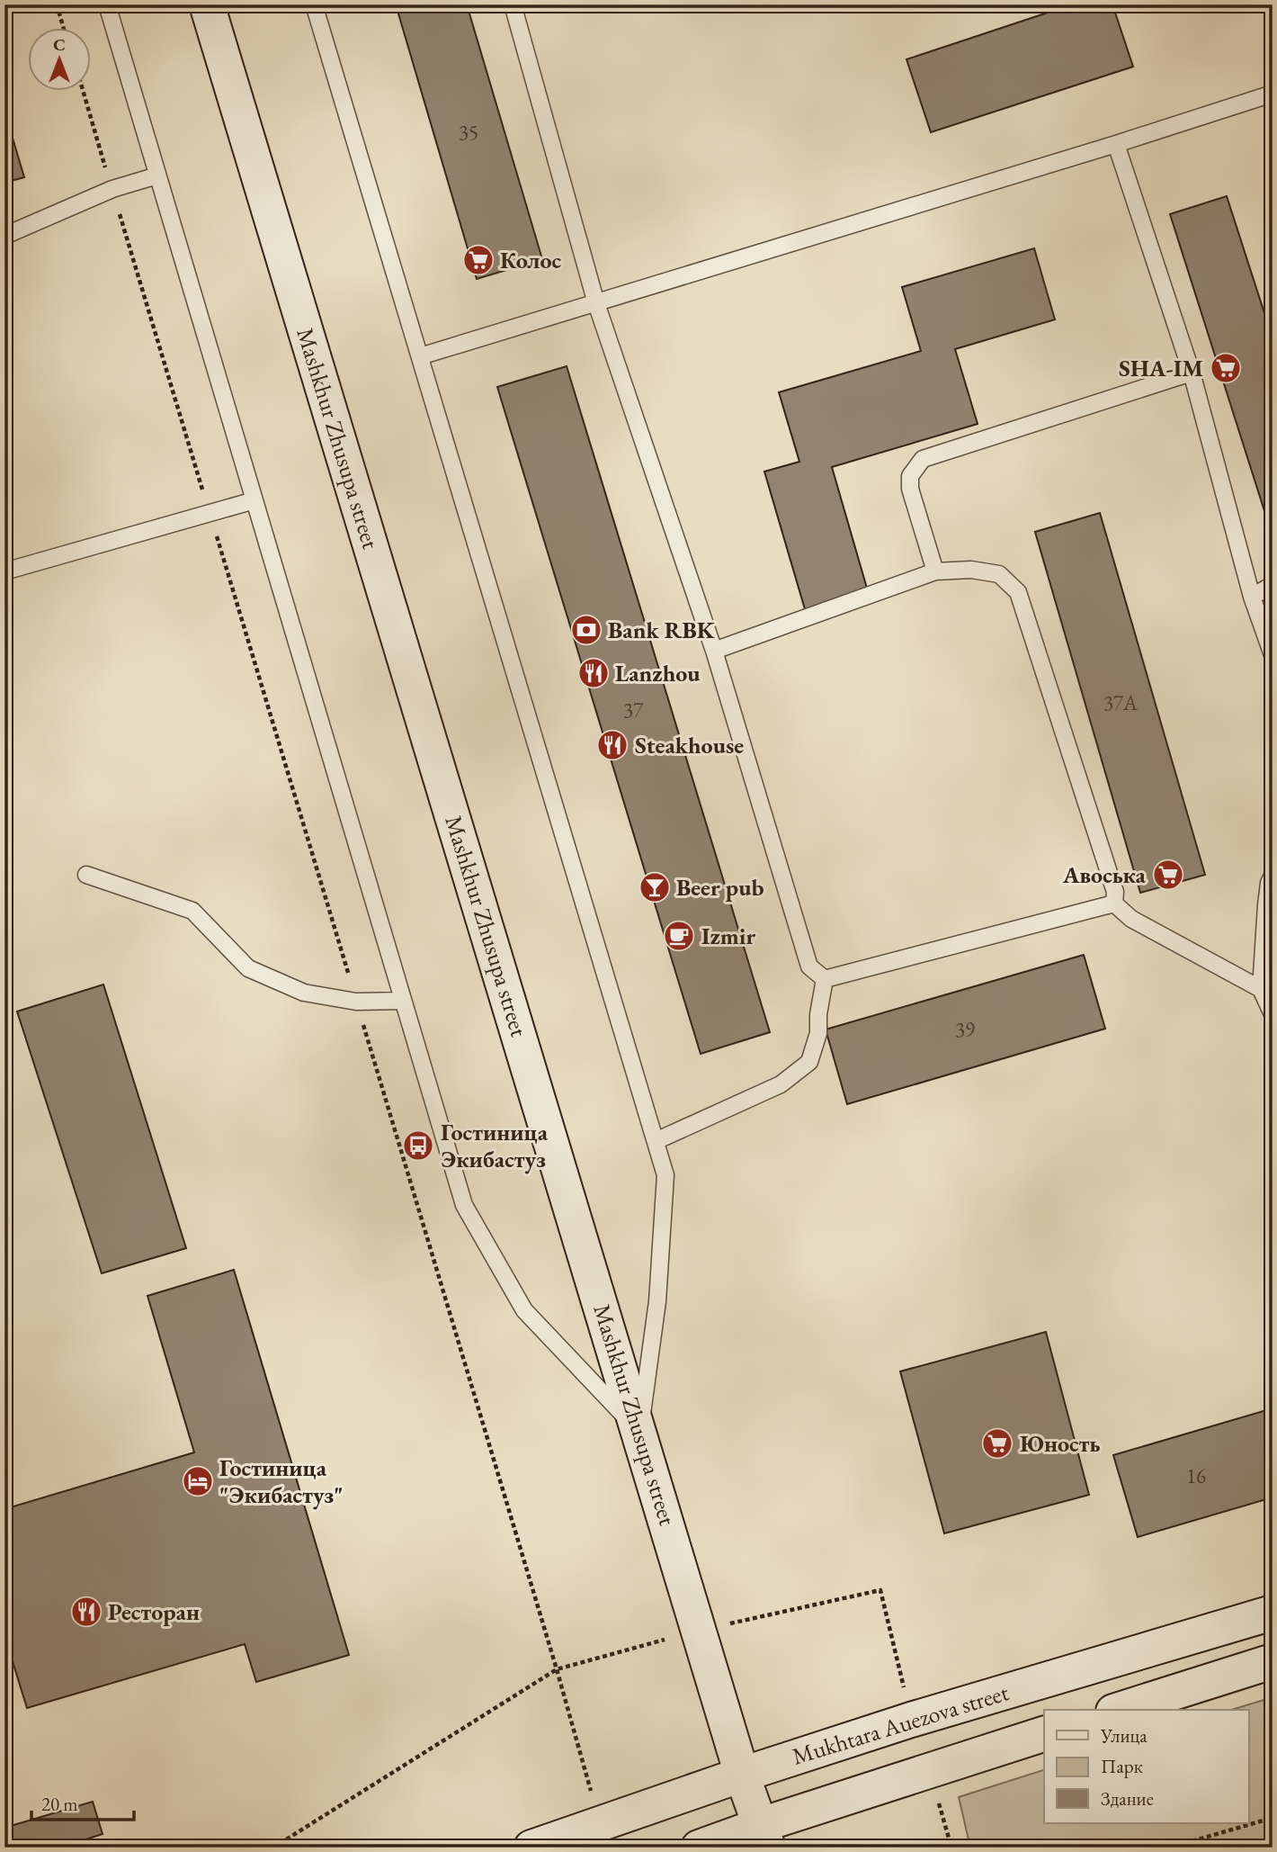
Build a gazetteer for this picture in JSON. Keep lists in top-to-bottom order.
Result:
{
  "streets": {
    "main road": ["Mashkhur Zhusupa street", "Mukhtara Auezova street"]
  },
  "crossings": [
    ["Mashkhur Zhusupa street", "Mukhtara Auezova street"]
  ],
  "places": {
    "supermarket": [
      "Колос",
      "SHA-IM",
      "Авоська",
      "Юность"
    ],
    "bank": ["Bank RBK"],
    "restaurant": ["Lanzhou", "Steakhouse", "Ресторан"],
    "bar": ["Beer pub"],
    "cafe": ["Izmir"],
    "bus stop": ["Гостиница Экибастуз"],
    "hotel": ["Гостиница \"Экибастуз\""]
  },
  "house_numbers": [
    "35",
    "37А",
    "37",
    "39",
    "16"
  ],
  "legend": ["Улица", "Парк", "Здание"],
  "scale_bar": "20 m",
  "north": "top"
}
